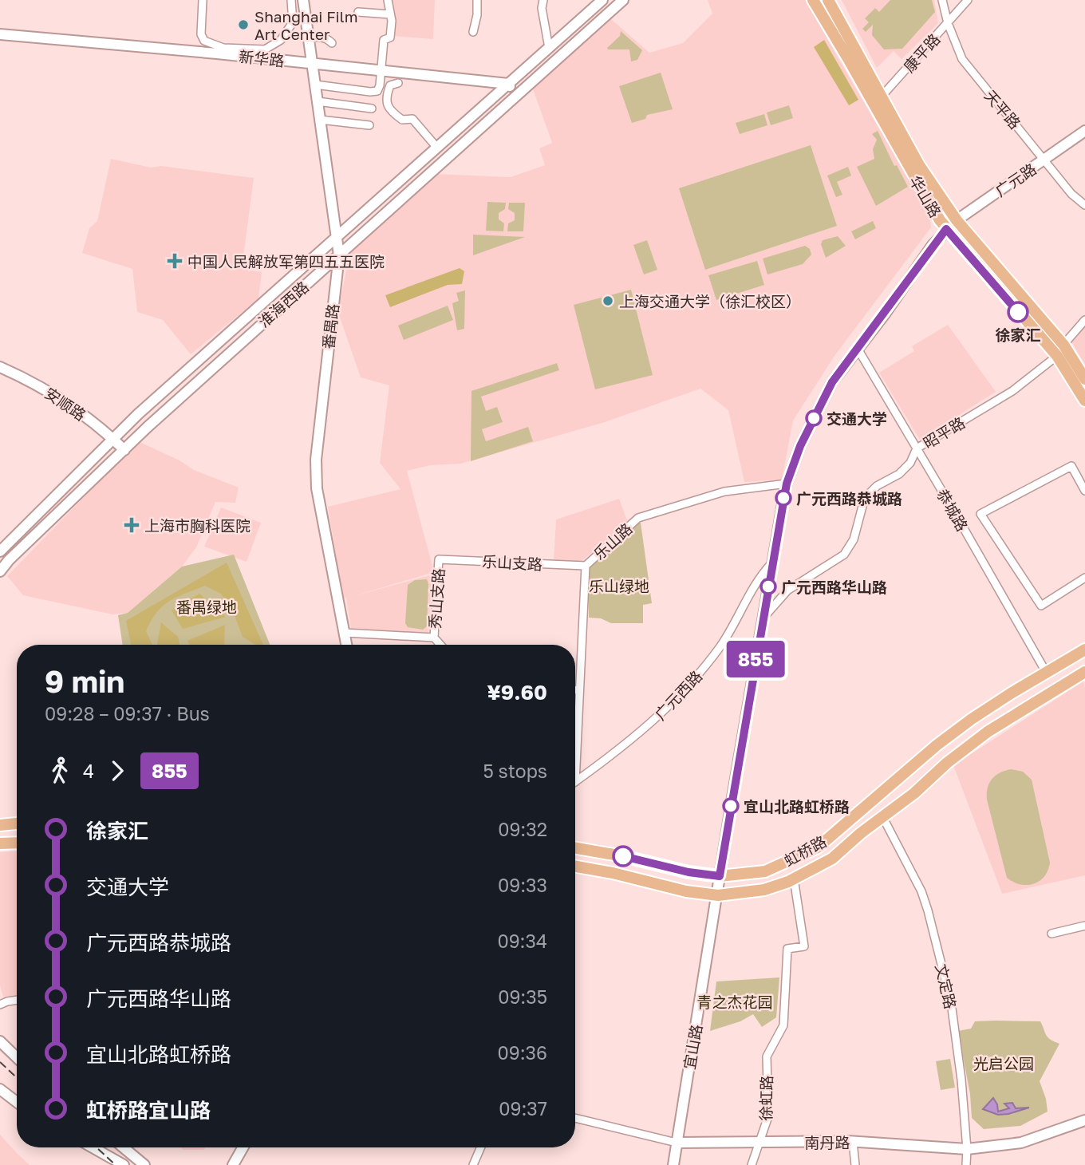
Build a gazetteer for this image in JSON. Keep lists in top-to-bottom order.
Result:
{
  "streets": {
    "main road": ["华山路", "虹桥路"],
    "street": [
      "康平路",
      "新华路",
      "天平路",
      "广元路",
      "淮海西路",
      "番禺路",
      "安顺路",
      "昭平路",
      "恭城路",
      "乐山路",
      "乐山支路",
      "秀山支路",
      "广元西路",
      "文定路",
      "宜山路",
      "徐虹路",
      "南丹路"
    ]
  },
  "crossings": [
    ["康平路", "天平路"],
    ["康平路", "华山路"],
    ["新华路", "淮海西路"],
    ["新华路", "番禺路"],
    ["天平路", "广元路"],
    ["广元路", "华山路"],
    ["广元路", "广元西路"],
    ["华山路", "昭平路"],
    ["华山路", "广元西路"],
    ["淮海西路", "番禺路"],
    ["淮海西路", "安顺路"],
    ["昭平路", "恭城路"],
    ["昭平路", "宜山路"],
    ["恭城路", "广元西路"],
    ["恭城路", "虹桥路"],
    ["乐山路", "乐山支路"],
    ["乐山路", "广元西路"],
    ["乐山支路", "秀山支路"],
    ["广元西路", "宜山路"],
    ["虹桥路", "文定路"],
    ["虹桥路", "宜山路"],
    ["虹桥路", "徐虹路"],
    ["文定路", "南丹路"],
    ["宜山路", "南丹路"],
    ["徐虹路", "南丹路"]
  ],
  "parks": [
    "乐山绿地",
    "番禺绿地",
    "青之杰花园",
    "光启公园"
  ],
  "places": {
    "other": [
      "Shanghai Film Art Center",
      "上海交通大学（徐汇校区）",
      "徐家汇",
      "交通大学",
      "广元西路恭城路",
      "广元西路华山路",
      "宜山北路虹桥路"
    ],
    "health": ["中国人民解放军第四五五医院", "上海市胸科医院"]
  },
  "lines": ["bus line 855"],
  "page": {
    "on_map": "855",
    "heading": ["9 min", "09:28 – 09:37 · Bus", "¥9.60"],
    "legs": ["4", "855", "5 stops"],
    "list": [
      {
        "name": "徐家汇",
        "value": "09:32"
      },
      {
        "name": "交通大学",
        "value": "09:33"
      },
      {
        "name": "广元西路恭城路",
        "value": "09:34"
      },
      {
        "name": "广元西路华山路",
        "value": "09:35"
      },
      {
        "name": "宜山北路虹桥路",
        "value": "09:36"
      },
      {
        "name": "虹桥路宜山路",
        "value": "09:37"
      }
    ]
  }
}
